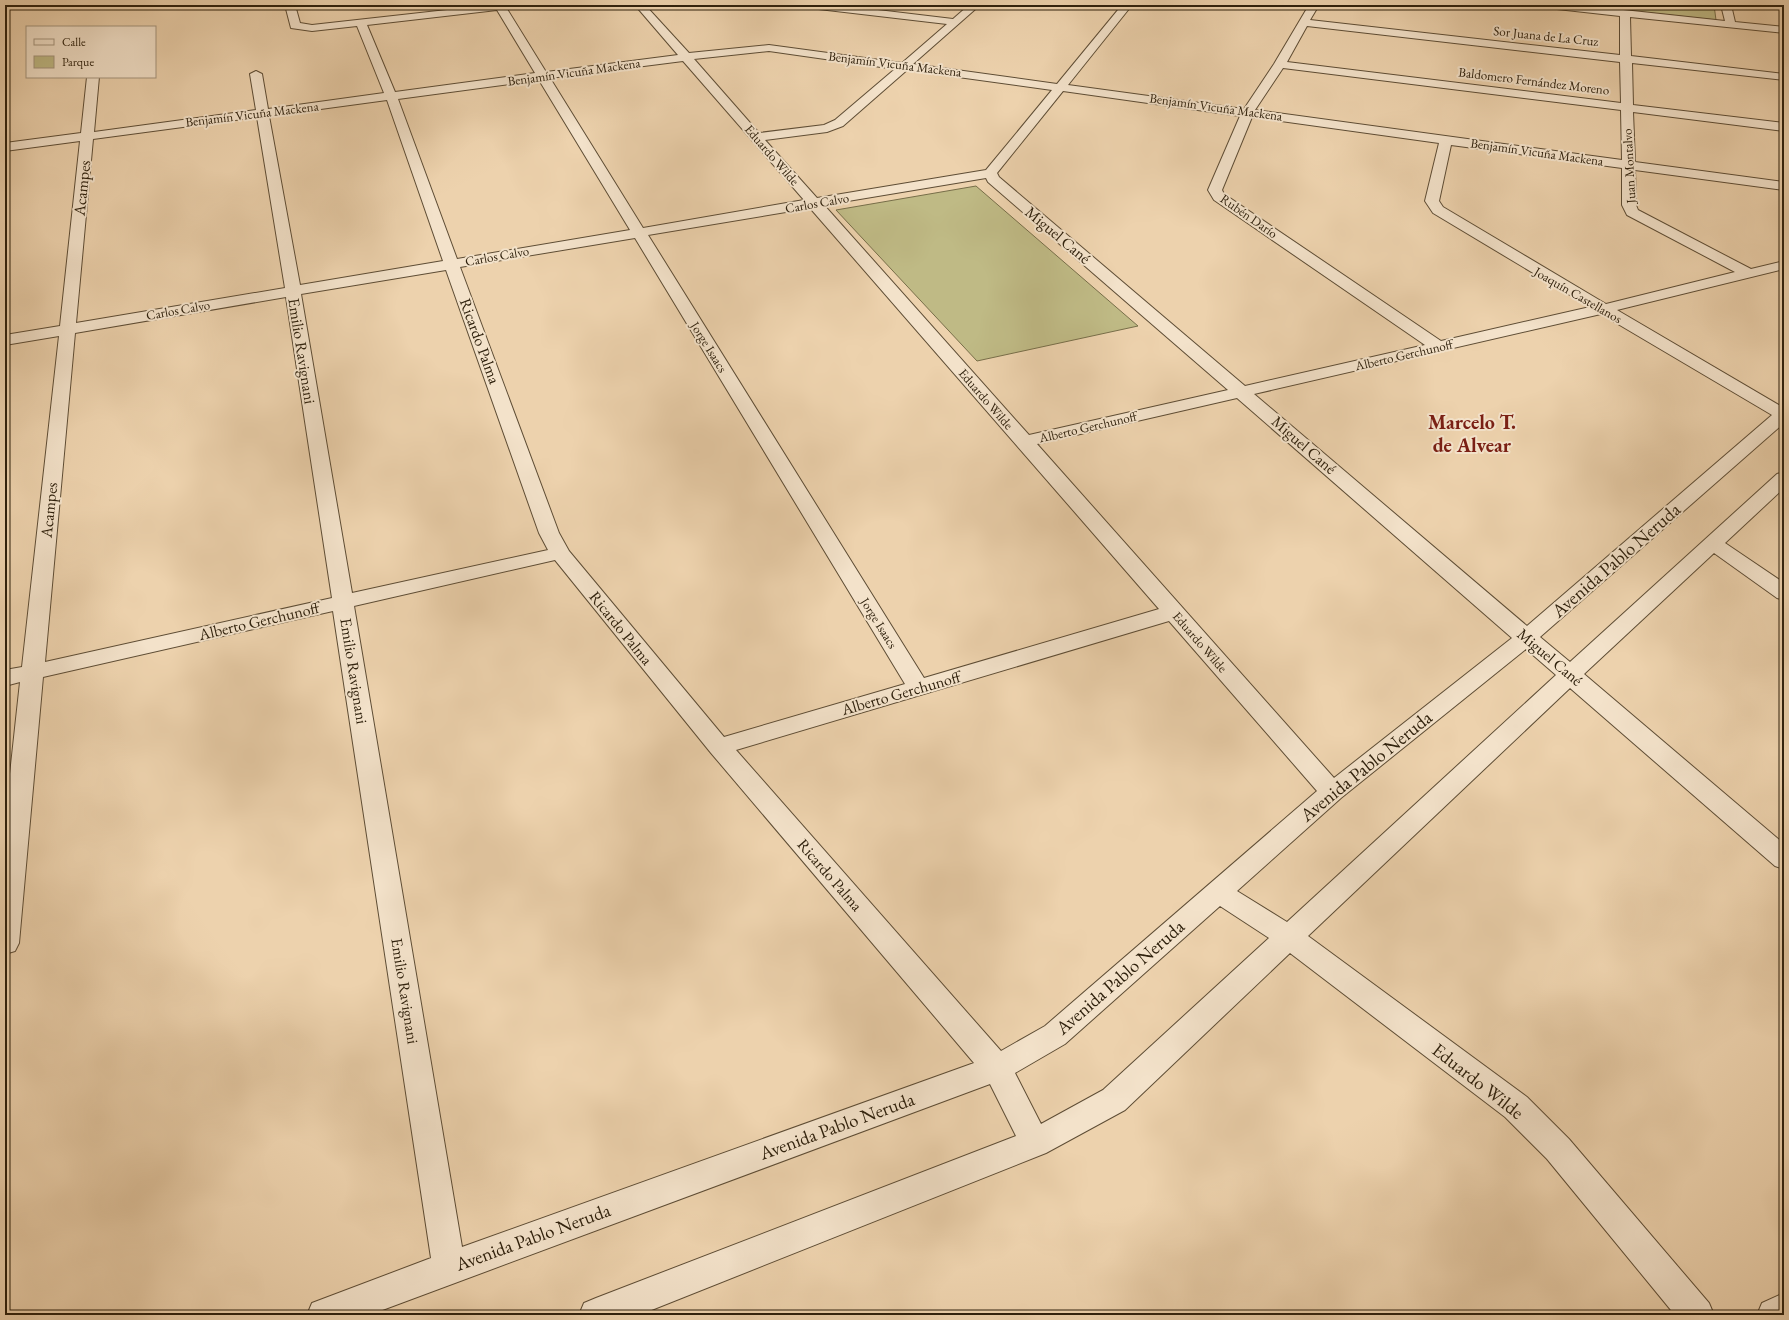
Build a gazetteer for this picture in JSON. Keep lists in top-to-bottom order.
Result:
{
  "streets": {
    "street": [
      "Sor Juana de La Cruz",
      "Benjamín Vicuña Mackena",
      "Baldomero Fernández Moreno",
      "Eduardo Wilde",
      "Juan Montalvo",
      "Acampes",
      "Carlos Calvo",
      "Rubén Darío",
      "Miguel Cané",
      "Joaquín Castellanos",
      "Ricardo Palma",
      "Jorge Isaacs",
      "Emilio Ravignani",
      "Alberto Gerchunoff",
      "Avenida Pablo Neruda"
    ]
  },
  "crossings": [
    ["Sor Juana de La Cruz", "Juan Montalvo"],
    ["Sor Juana de La Cruz", "Rubén Darío"],
    ["Benjamín Vicuña Mackena", "Eduardo Wilde"],
    ["Benjamín Vicuña Mackena", "Juan Montalvo"],
    ["Benjamín Vicuña Mackena", "Acampes"],
    ["Benjamín Vicuña Mackena", "Rubén Darío"],
    ["Benjamín Vicuña Mackena", "Joaquín Castellanos"],
    ["Benjamín Vicuña Mackena", "Ricardo Palma"],
    ["Benjamín Vicuña Mackena", "Jorge Isaacs"],
    ["Benjamín Vicuña Mackena", "Emilio Ravignani"],
    ["Baldomero Fernández Moreno", "Juan Montalvo"],
    ["Baldomero Fernández Moreno", "Rubén Darío"],
    ["Eduardo Wilde", "Carlos Calvo"],
    ["Eduardo Wilde", "Alberto Gerchunoff"],
    ["Eduardo Wilde", "Avenida Pablo Neruda"],
    ["Juan Montalvo", "Alberto Gerchunoff"],
    ["Acampes", "Carlos Calvo"],
    ["Acampes", "Alberto Gerchunoff"],
    ["Carlos Calvo", "Miguel Cané"],
    ["Carlos Calvo", "Ricardo Palma"],
    ["Carlos Calvo", "Jorge Isaacs"],
    ["Carlos Calvo", "Emilio Ravignani"],
    ["Rubén Darío", "Alberto Gerchunoff"],
    ["Miguel Cané", "Alberto Gerchunoff"],
    ["Miguel Cané", "Avenida Pablo Neruda"],
    ["Joaquín Castellanos", "Alberto Gerchunoff"],
    ["Joaquín Castellanos", "Avenida Pablo Neruda"],
    ["Ricardo Palma", "Alberto Gerchunoff"],
    ["Ricardo Palma", "Avenida Pablo Neruda"],
    ["Jorge Isaacs", "Alberto Gerchunoff"],
    ["Emilio Ravignani", "Alberto Gerchunoff"],
    ["Emilio Ravignani", "Avenida Pablo Neruda"]
  ],
  "districts": ["Marcelo T. de Alvear"],
  "legend": ["Calle", "Parque"]
}
